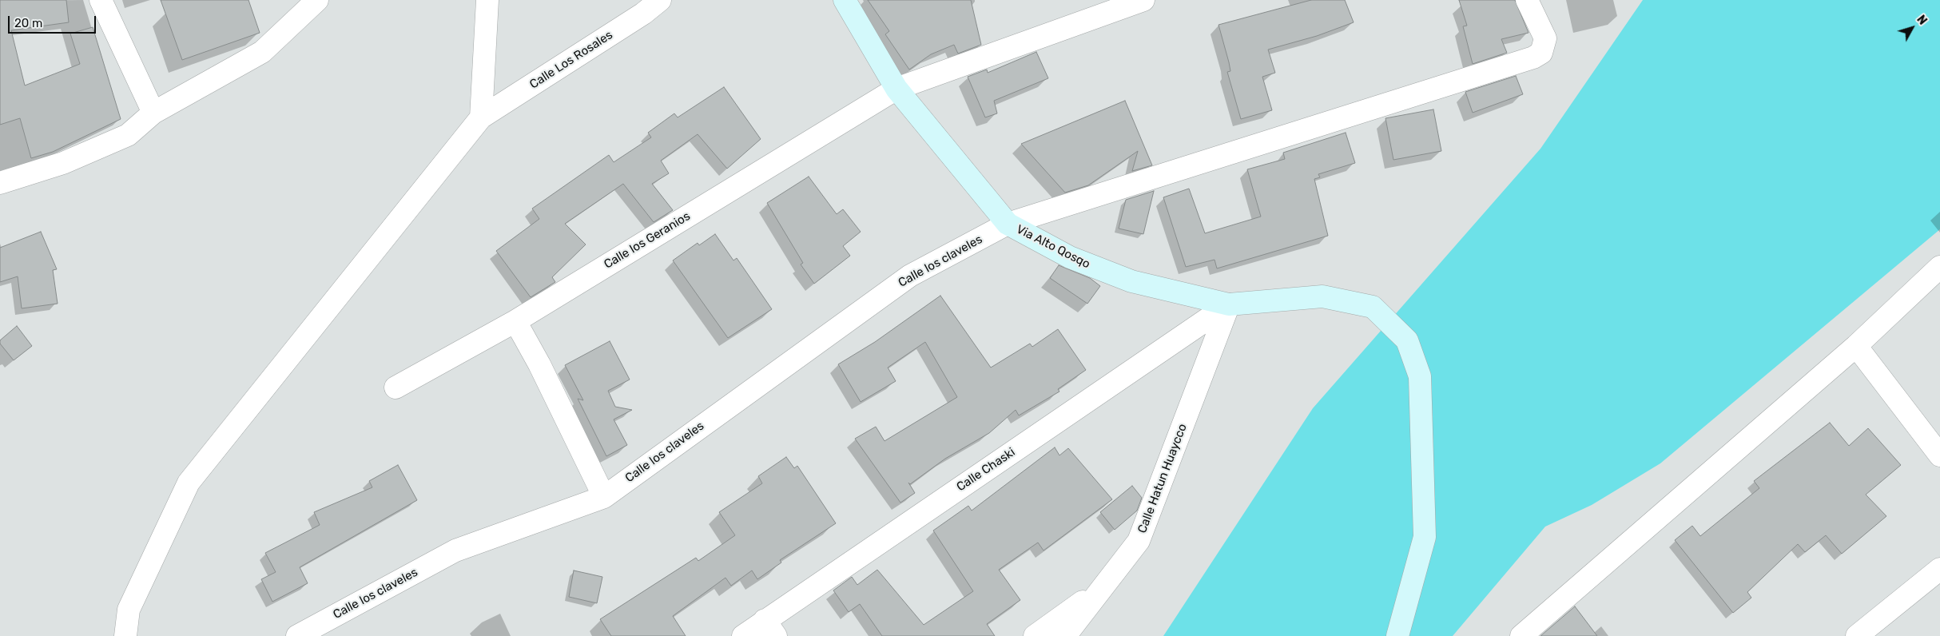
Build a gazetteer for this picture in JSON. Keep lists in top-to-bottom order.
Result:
{
  "streets": {
    "street": [
      "Calle Los Rosales",
      "Calle los Geranios",
      "Via Alto Qosqo",
      "Calle los claveles",
      "Calle Chaski",
      "Calle Hatun Huaycco"
    ]
  },
  "crossings": [
    ["Calle los Geranios", "Via Alto Qosqo"],
    ["Via Alto Qosqo", "Calle los claveles"],
    ["Via Alto Qosqo", "Calle Chaski"],
    ["Via Alto Qosqo", "Calle Hatun Huaycco"],
    ["Calle Chaski", "Calle Hatun Huaycco"]
  ],
  "scale_bar": "20 m",
  "north": "top right"
}
